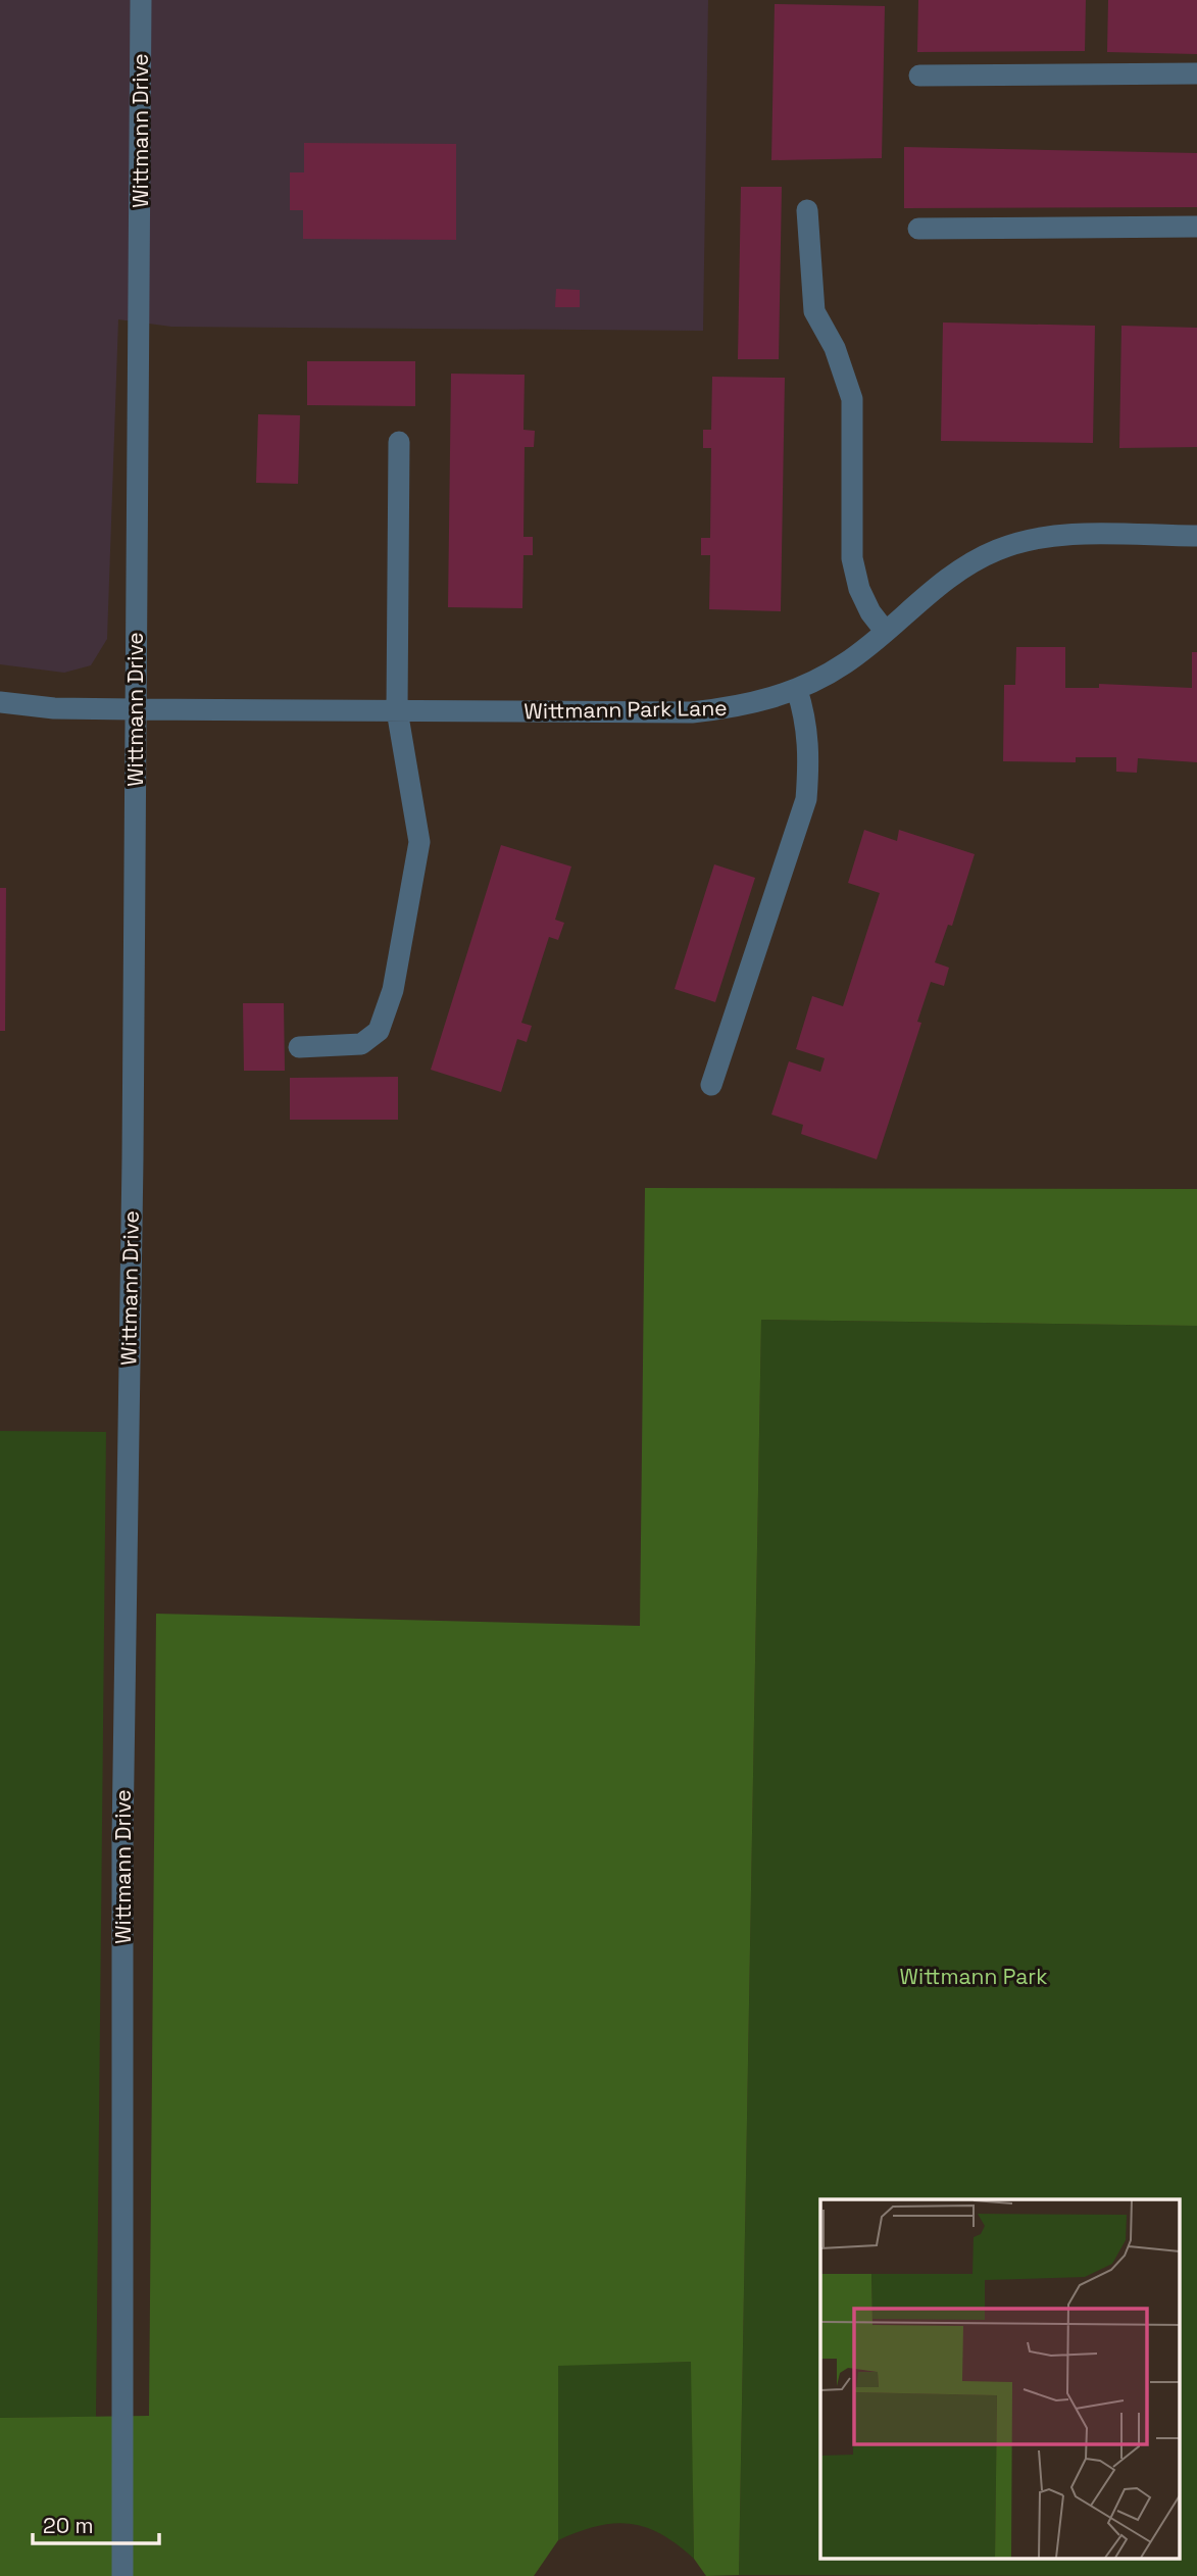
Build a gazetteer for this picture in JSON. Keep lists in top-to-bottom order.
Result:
{
  "streets": {
    "street": ["Wittmann Drive", "Wittmann Park Lane"]
  },
  "crossings": [
    ["Wittmann Drive", "Wittmann Park Lane"]
  ],
  "parks": ["Wittmann Park"],
  "scale_bar": "20 m"
}
